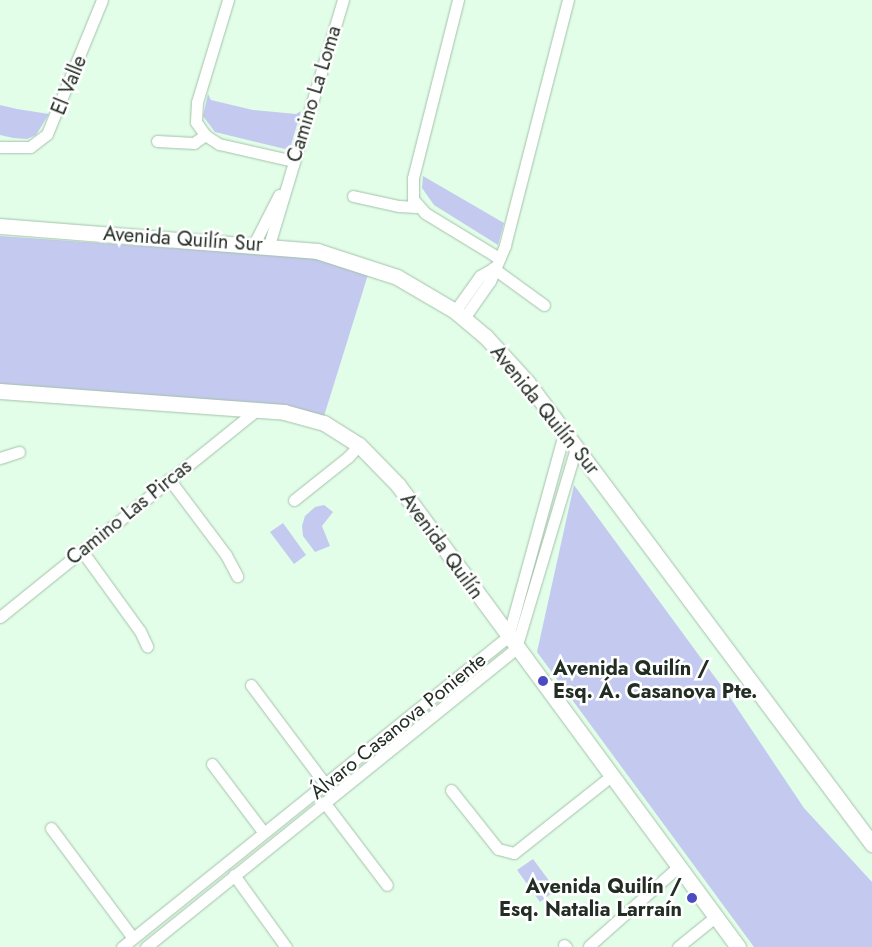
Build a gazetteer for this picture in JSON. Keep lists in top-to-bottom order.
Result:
{
  "streets": {
    "street": [
      "El Valle",
      "Camino La Loma",
      "Avenida Quilín Sur",
      "Camino Las Pircas",
      "Avenida Quilín",
      "Álvaro Casanova Poniente"
    ]
  },
  "crossings": [
    ["Camino La Loma", "Avenida Quilín Sur"],
    ["Camino Las Pircas", "Avenida Quilín"],
    ["Avenida Quilín", "Álvaro Casanova Poniente"]
  ],
  "places": ["Avenida Quilín / Esq. Á. Casanova Pte.", "Avenida Quilín / Esq. Natalia Larraín"]
}
